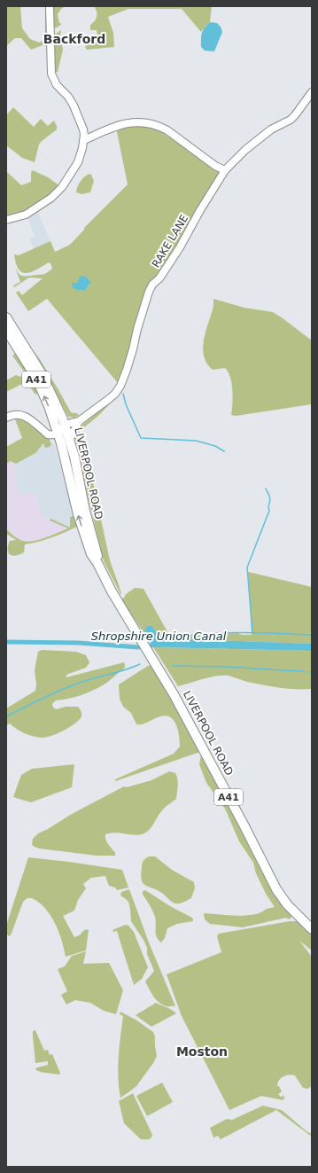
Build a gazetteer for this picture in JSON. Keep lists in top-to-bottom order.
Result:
{
  "streets": {
    "highway": ["A41", "LIVERPOOL ROAD"],
    "street": ["RAKE LANE"]
  },
  "crossings": [
    ["RAKE LANE", "LIVERPOOL ROAD"]
  ],
  "districts": ["Backford", "Moston"],
  "water": ["Shropshire Union Canal"]
}
